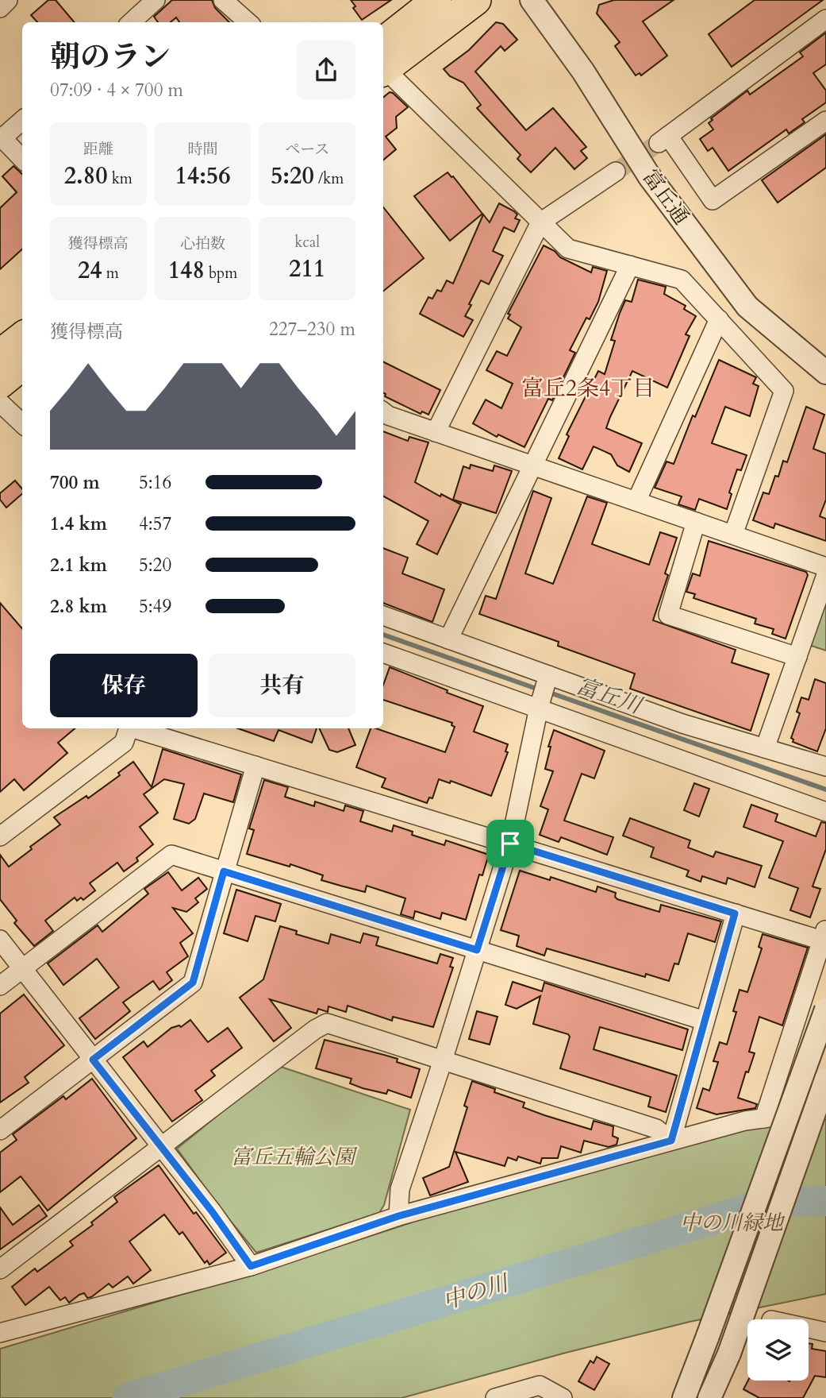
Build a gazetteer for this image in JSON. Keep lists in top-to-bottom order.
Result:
{
  "streets": {
    "street": ["富丘通"]
  },
  "districts": ["富丘2条4丁目"],
  "water": ["富丘川", "中の川"],
  "parks": ["富丘五輪公園", "中の川緑地"],
  "page": {
    "heading": ["朝のラン", "07:09 · 4 × 700 m"],
    "stats": [
      ["距離", "2.80 km"],
      ["時間", "14:56"],
      ["ペース", "5:20 /km"],
      ["獲得標高", "24 m"],
      ["心拍数", "148 bpm"],
      ["kcal", "211"]
    ],
    "chart": ["獲得標高", "227–230 m"],
    "list": [
      {
        "name": "700 m",
        "note": "5:16"
      },
      {
        "name": "1.4 km",
        "note": "4:57"
      },
      {
        "name": "2.1 km",
        "note": "5:20"
      },
      {
        "name": "2.8 km",
        "note": "5:49"
      }
    ],
    "buttons": ["保存", "共有"]
  }
}
